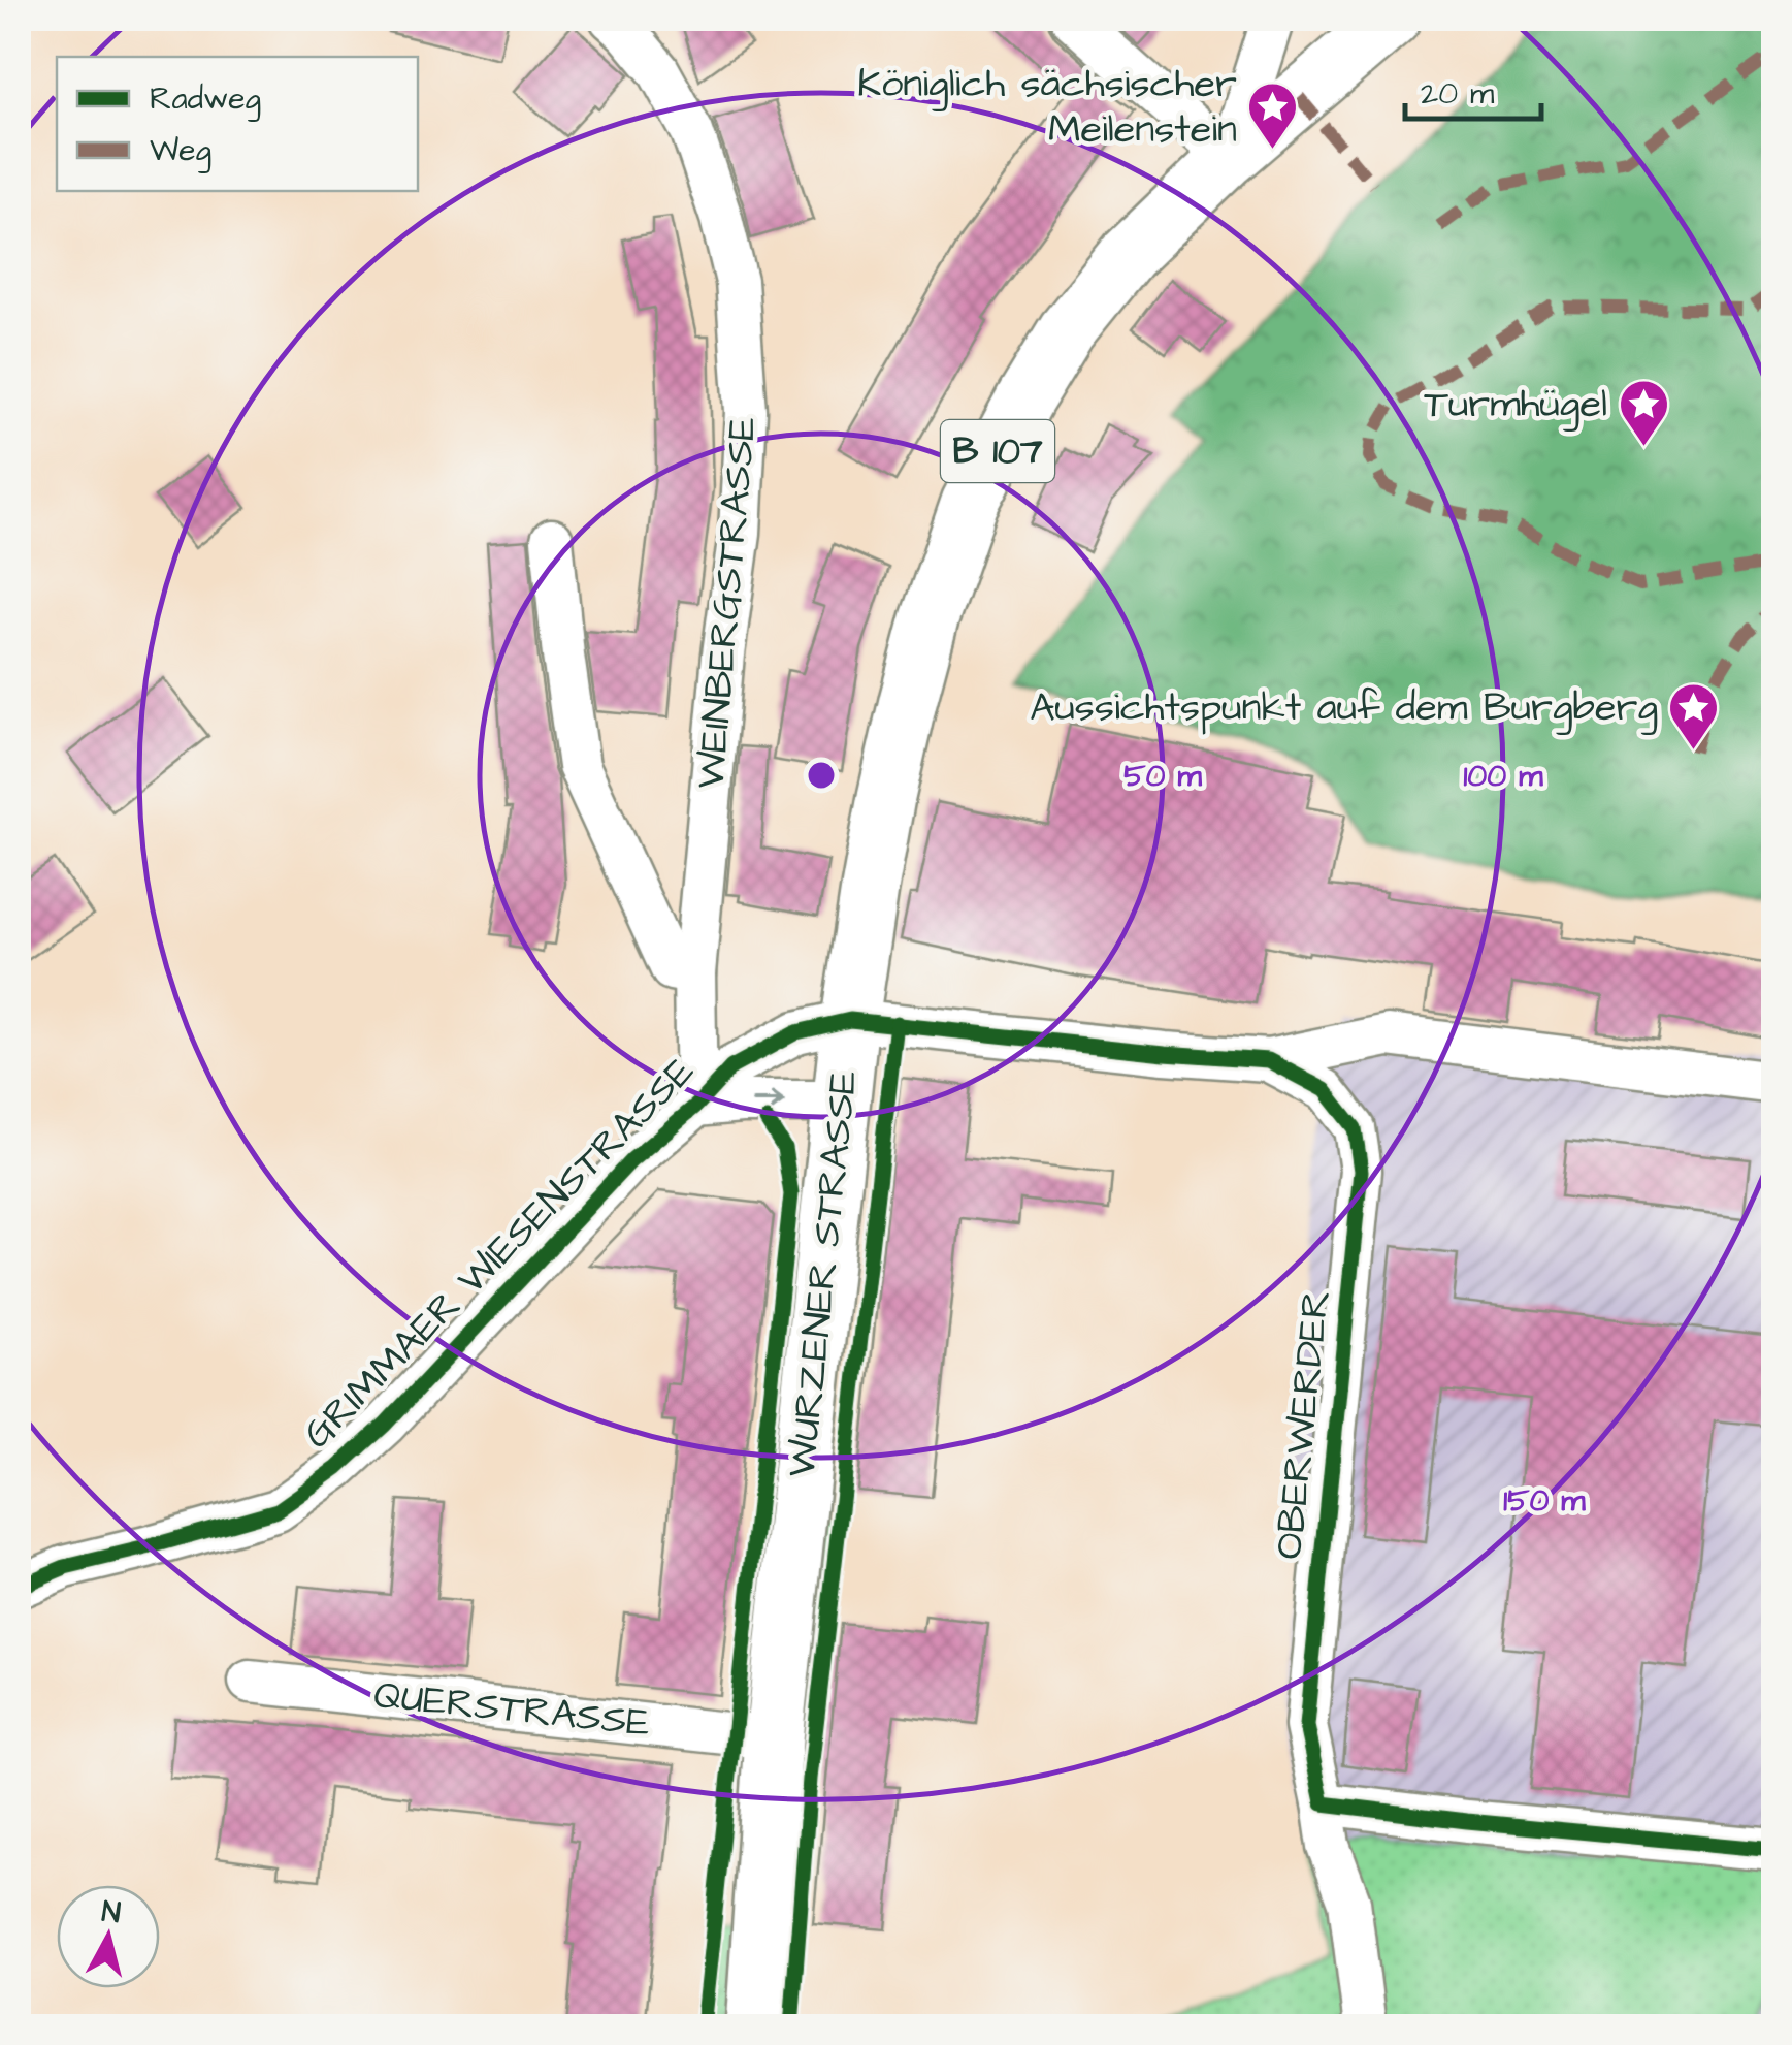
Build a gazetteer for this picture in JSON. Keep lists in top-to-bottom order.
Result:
{
  "streets": {
    "main road": ["B 107", "WURZENER STRASSE"],
    "street": [
      "WEINBERGSTRASSE",
      "GRIMMAER WIESENSTRASSE",
      "OBERWERDER",
      "QUERSTRASSE"
    ]
  },
  "crossings": [
    ["WEINBERGSTRASSE", "GRIMMAER WIESENSTRASSE"],
    ["GRIMMAER WIESENSTRASSE", "WURZENER STRASSE"],
    ["GRIMMAER WIESENSTRASSE", "OBERWERDER"],
    ["WURZENER STRASSE", "OBERWERDER"],
    ["WURZENER STRASSE", "QUERSTRASSE"]
  ],
  "places": {
    "place": ["Königlich sächsischer Meilenstein", "Turmhügel", "Aussichtspunkt auf dem Burgberg"]
  },
  "legend": ["Radweg", "Weg"],
  "scale_bar": "20 m",
  "north": "top",
  "rings": ["50 m", "100 m", "150 m"]
}
